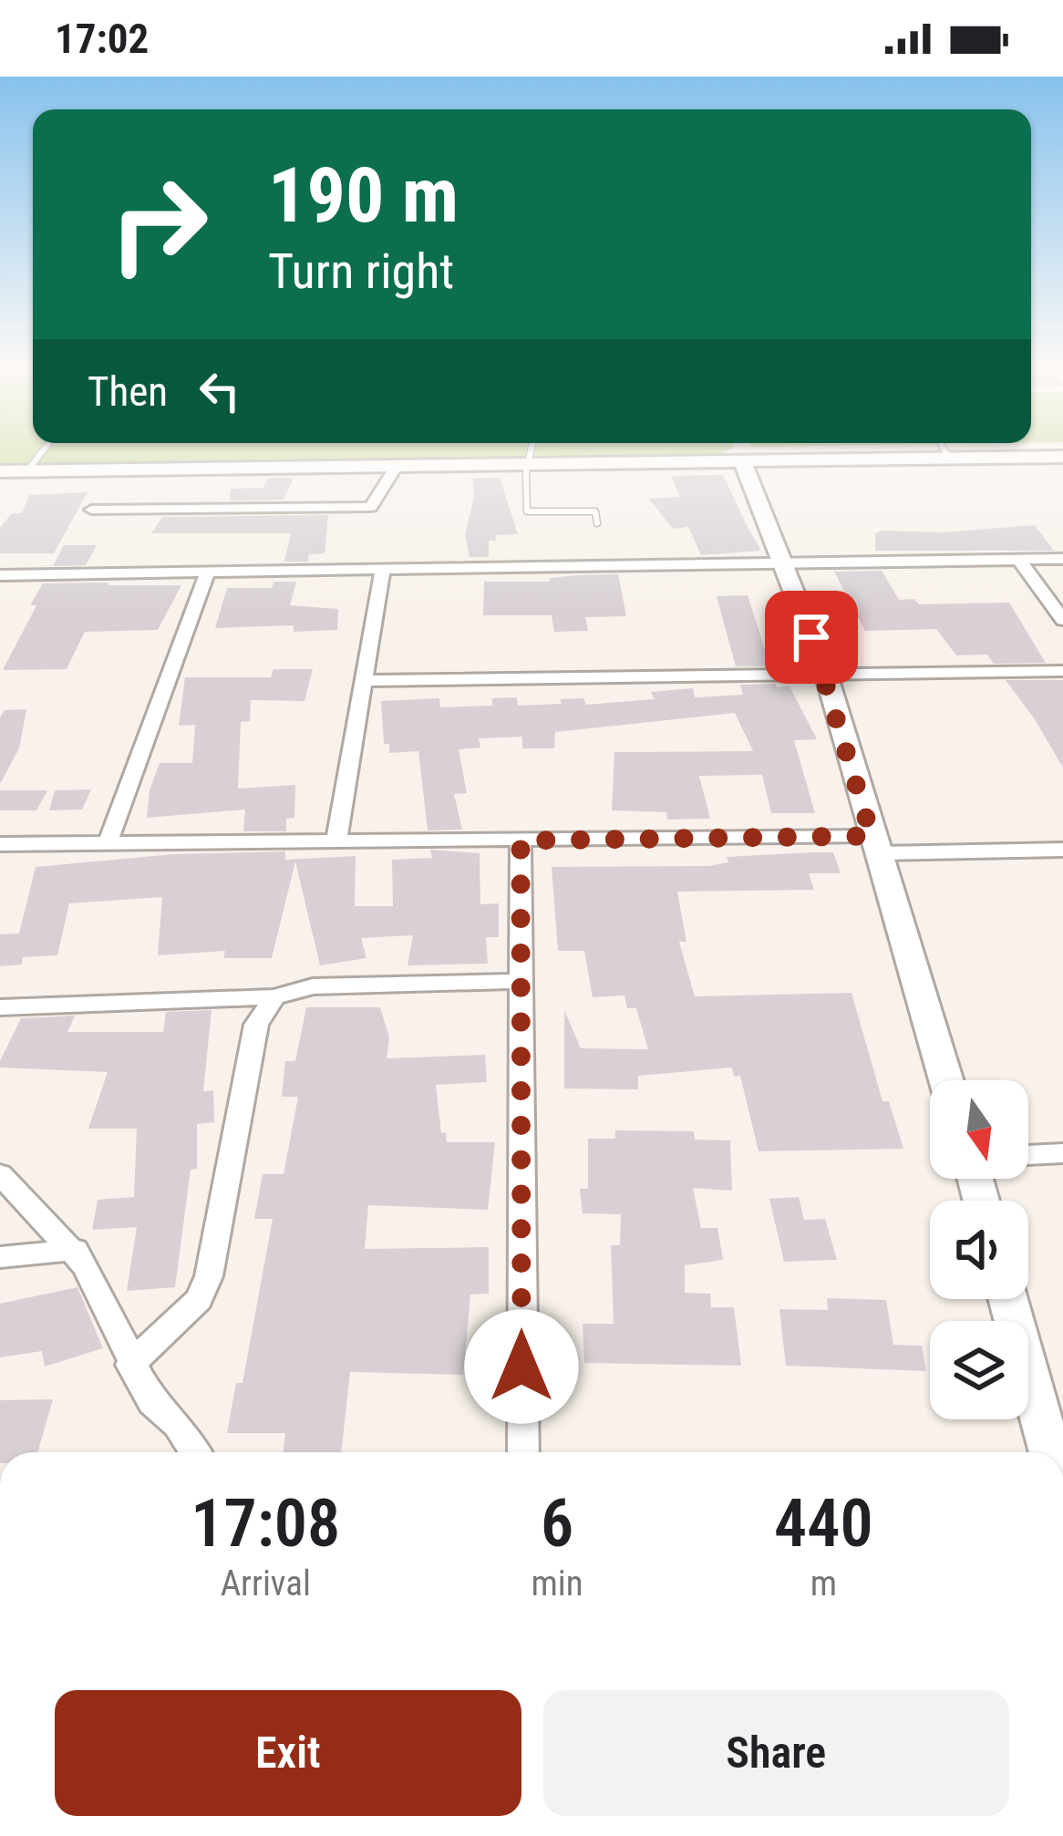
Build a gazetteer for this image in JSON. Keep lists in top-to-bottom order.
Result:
{
  "north": "bottom",
  "page": {
    "status": "17:02",
    "turn": ["190 m", "Turn right"],
    "then": "Then",
    "eta": [
      "17:08",
      "Arrival",
      "6",
      "min",
      "440",
      "m"
    ],
    "buttons": ["Exit", "Share"]
  }
}
